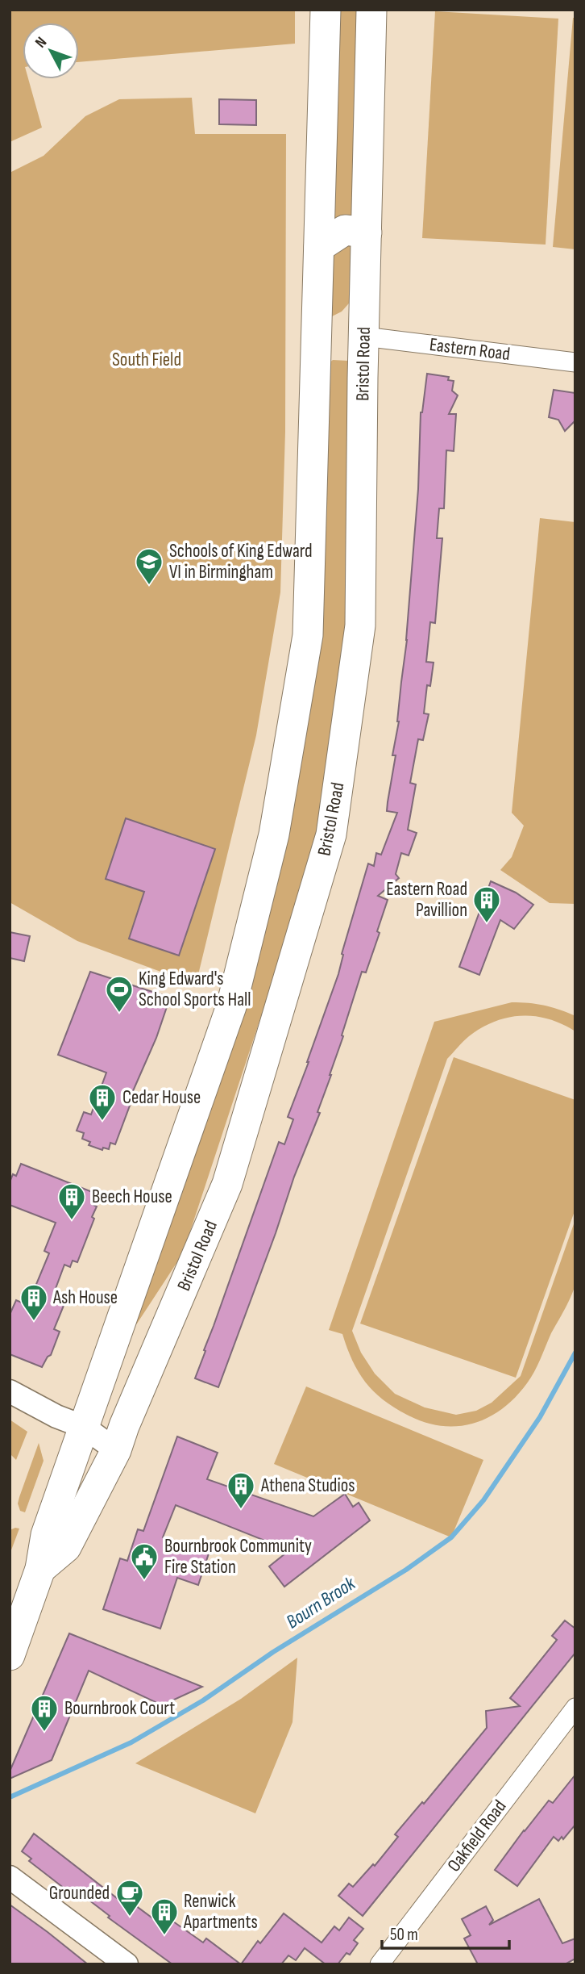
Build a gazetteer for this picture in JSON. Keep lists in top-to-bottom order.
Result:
{
  "streets": {
    "highway": ["Bristol Road"],
    "street": ["Eastern Road", "Oakfield Road"]
  },
  "crossings": [
    ["Eastern Road", "Bristol Road"]
  ],
  "water": ["Bourn Brook"],
  "parks": ["South Field"],
  "places": {
    "school or university": ["Schools of King Edward VI in Birmingham"],
    "building": [
      "Eastern Road Pavillion",
      "Cedar House",
      "Beech House",
      "Ash House",
      "Athena Studios",
      "Bournbrook Court",
      "Renwick Apartments"
    ],
    "sports": ["King Edward's School Sports Hall"],
    "public building": ["Bournbrook Community Fire Station"],
    "cafe": ["Grounded"]
  },
  "scale_bar": "50 m",
  "north": "top left"
}
